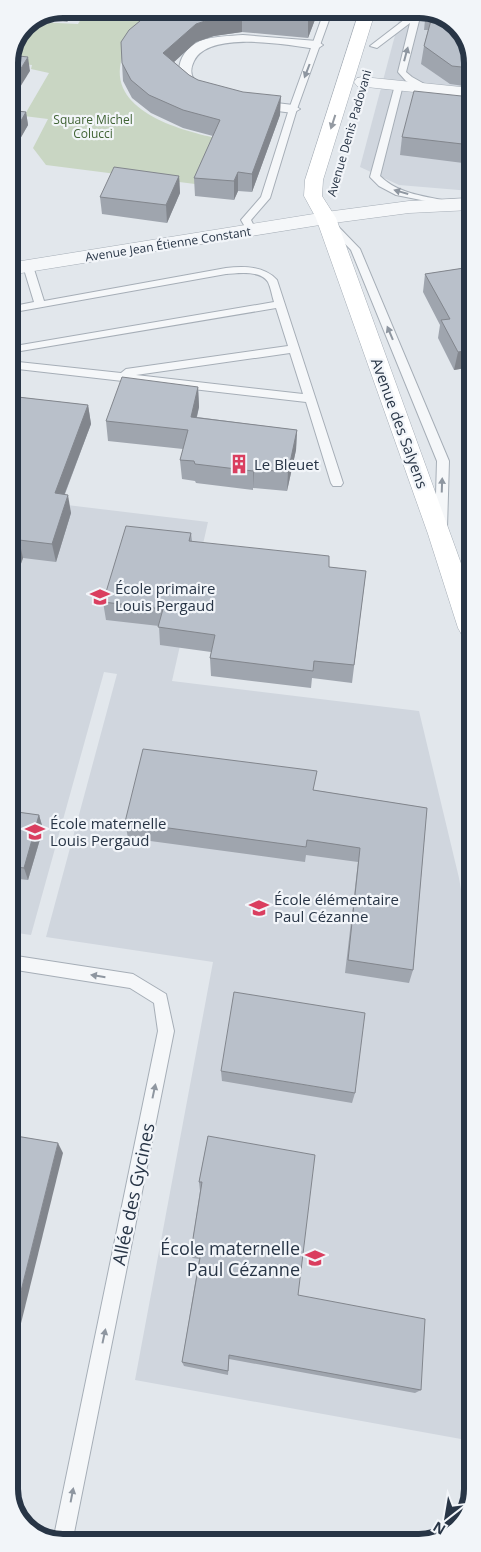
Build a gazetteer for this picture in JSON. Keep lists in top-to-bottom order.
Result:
{
  "streets": {
    "main road": ["Avenue Denis Padovani", "Avenue des Salyens"],
    "street": ["Avenue Jean Étienne Constant"],
    "lane": ["Allée des Gycines"]
  },
  "crossings": [
    ["Avenue Denis Padovani", "Avenue Jean Étienne Constant"],
    ["Avenue Denis Padovani", "Avenue des Salyens"],
    ["Avenue Jean Étienne Constant", "Avenue des Salyens"]
  ],
  "one_way": ["Allée des Gycines"],
  "parks": ["Square Michel Colucci"],
  "places": {
    "building": ["Le Bleuet"],
    "school or university": [
      "École primaire Louis Pergaud",
      "École maternelle Louis Pergaud",
      "École élémentaire Paul Cézanne",
      "École maternelle Paul Cézanne"
    ]
  },
  "north": "bottom left"
}
